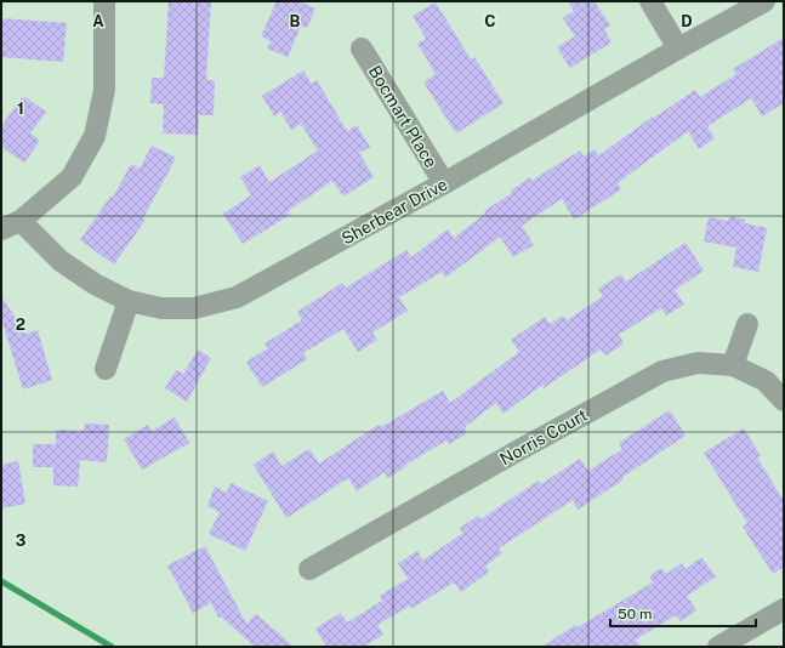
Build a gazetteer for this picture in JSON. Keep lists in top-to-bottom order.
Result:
{
  "streets": {
    "street": ["Bocmart Place", "Sherbear Drive", "Norris Court"]
  },
  "crossings": [
    ["Bocmart Place", "Sherbear Drive"]
  ],
  "scale_bar": "50 m",
  "grid": {
    "columns": [
      "A",
      "B",
      "C",
      "D"
    ],
    "rows": ["1", "2", "3"]
  }
}
